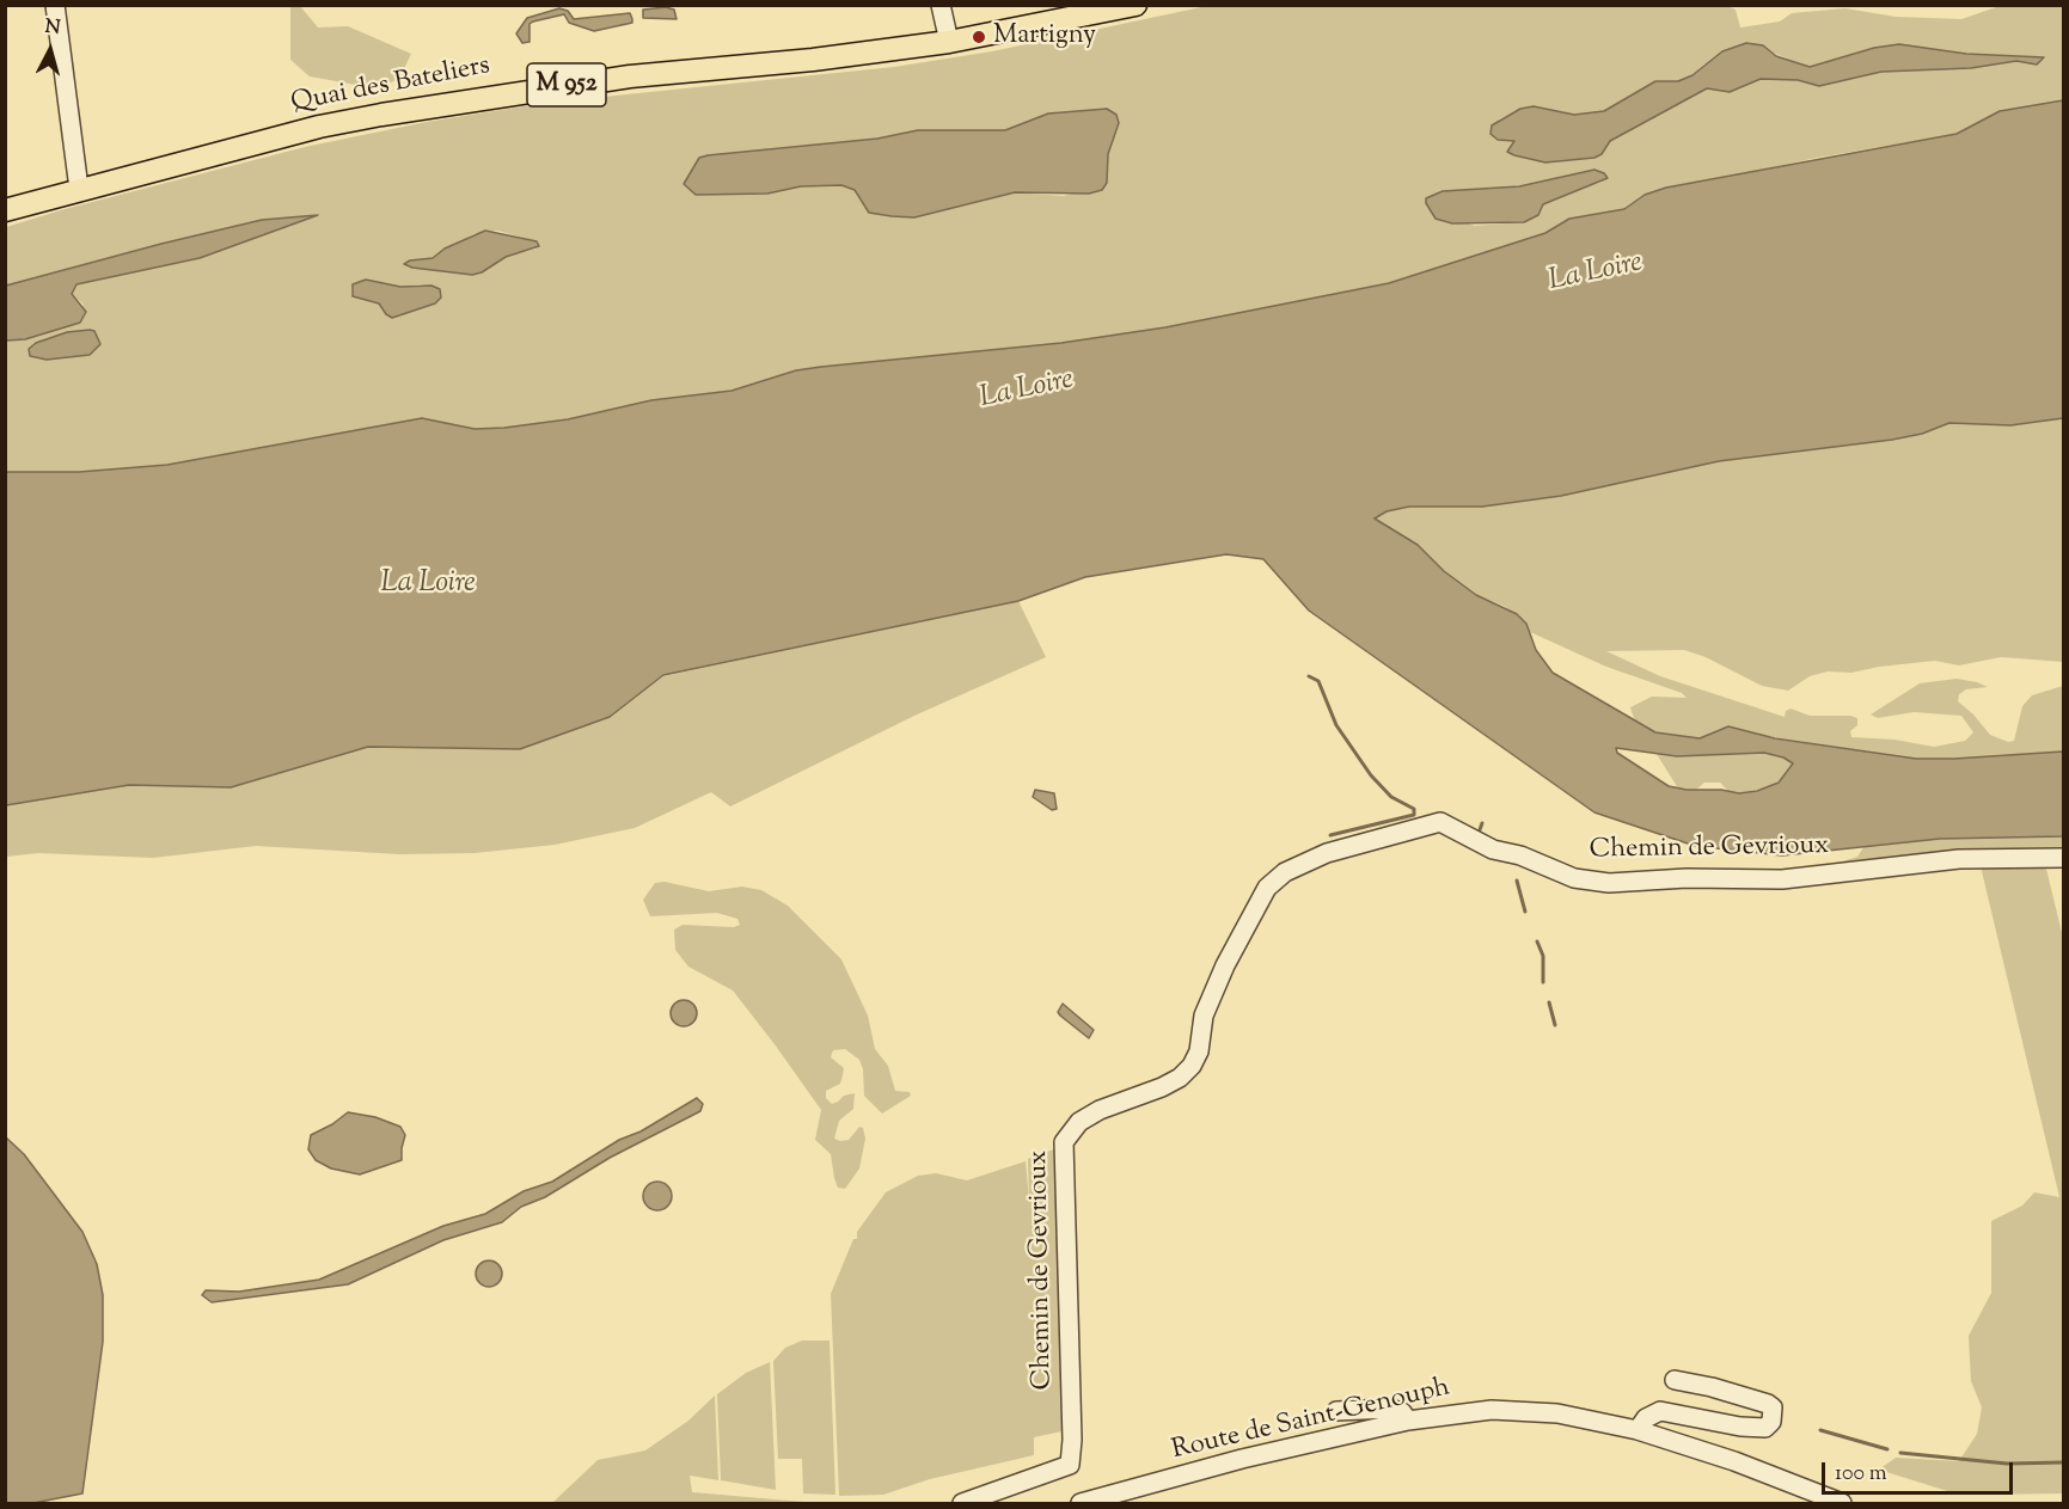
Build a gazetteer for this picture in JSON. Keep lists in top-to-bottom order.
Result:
{
  "streets": {
    "main road": ["M 952", "Quai des Bateliers"],
    "street": ["Chemin de Gevrioux", "Route de Saint-Genouph"]
  },
  "water": ["La Loire"],
  "places": ["Martigny"],
  "scale_bar": "100 m",
  "north": "top"
}
